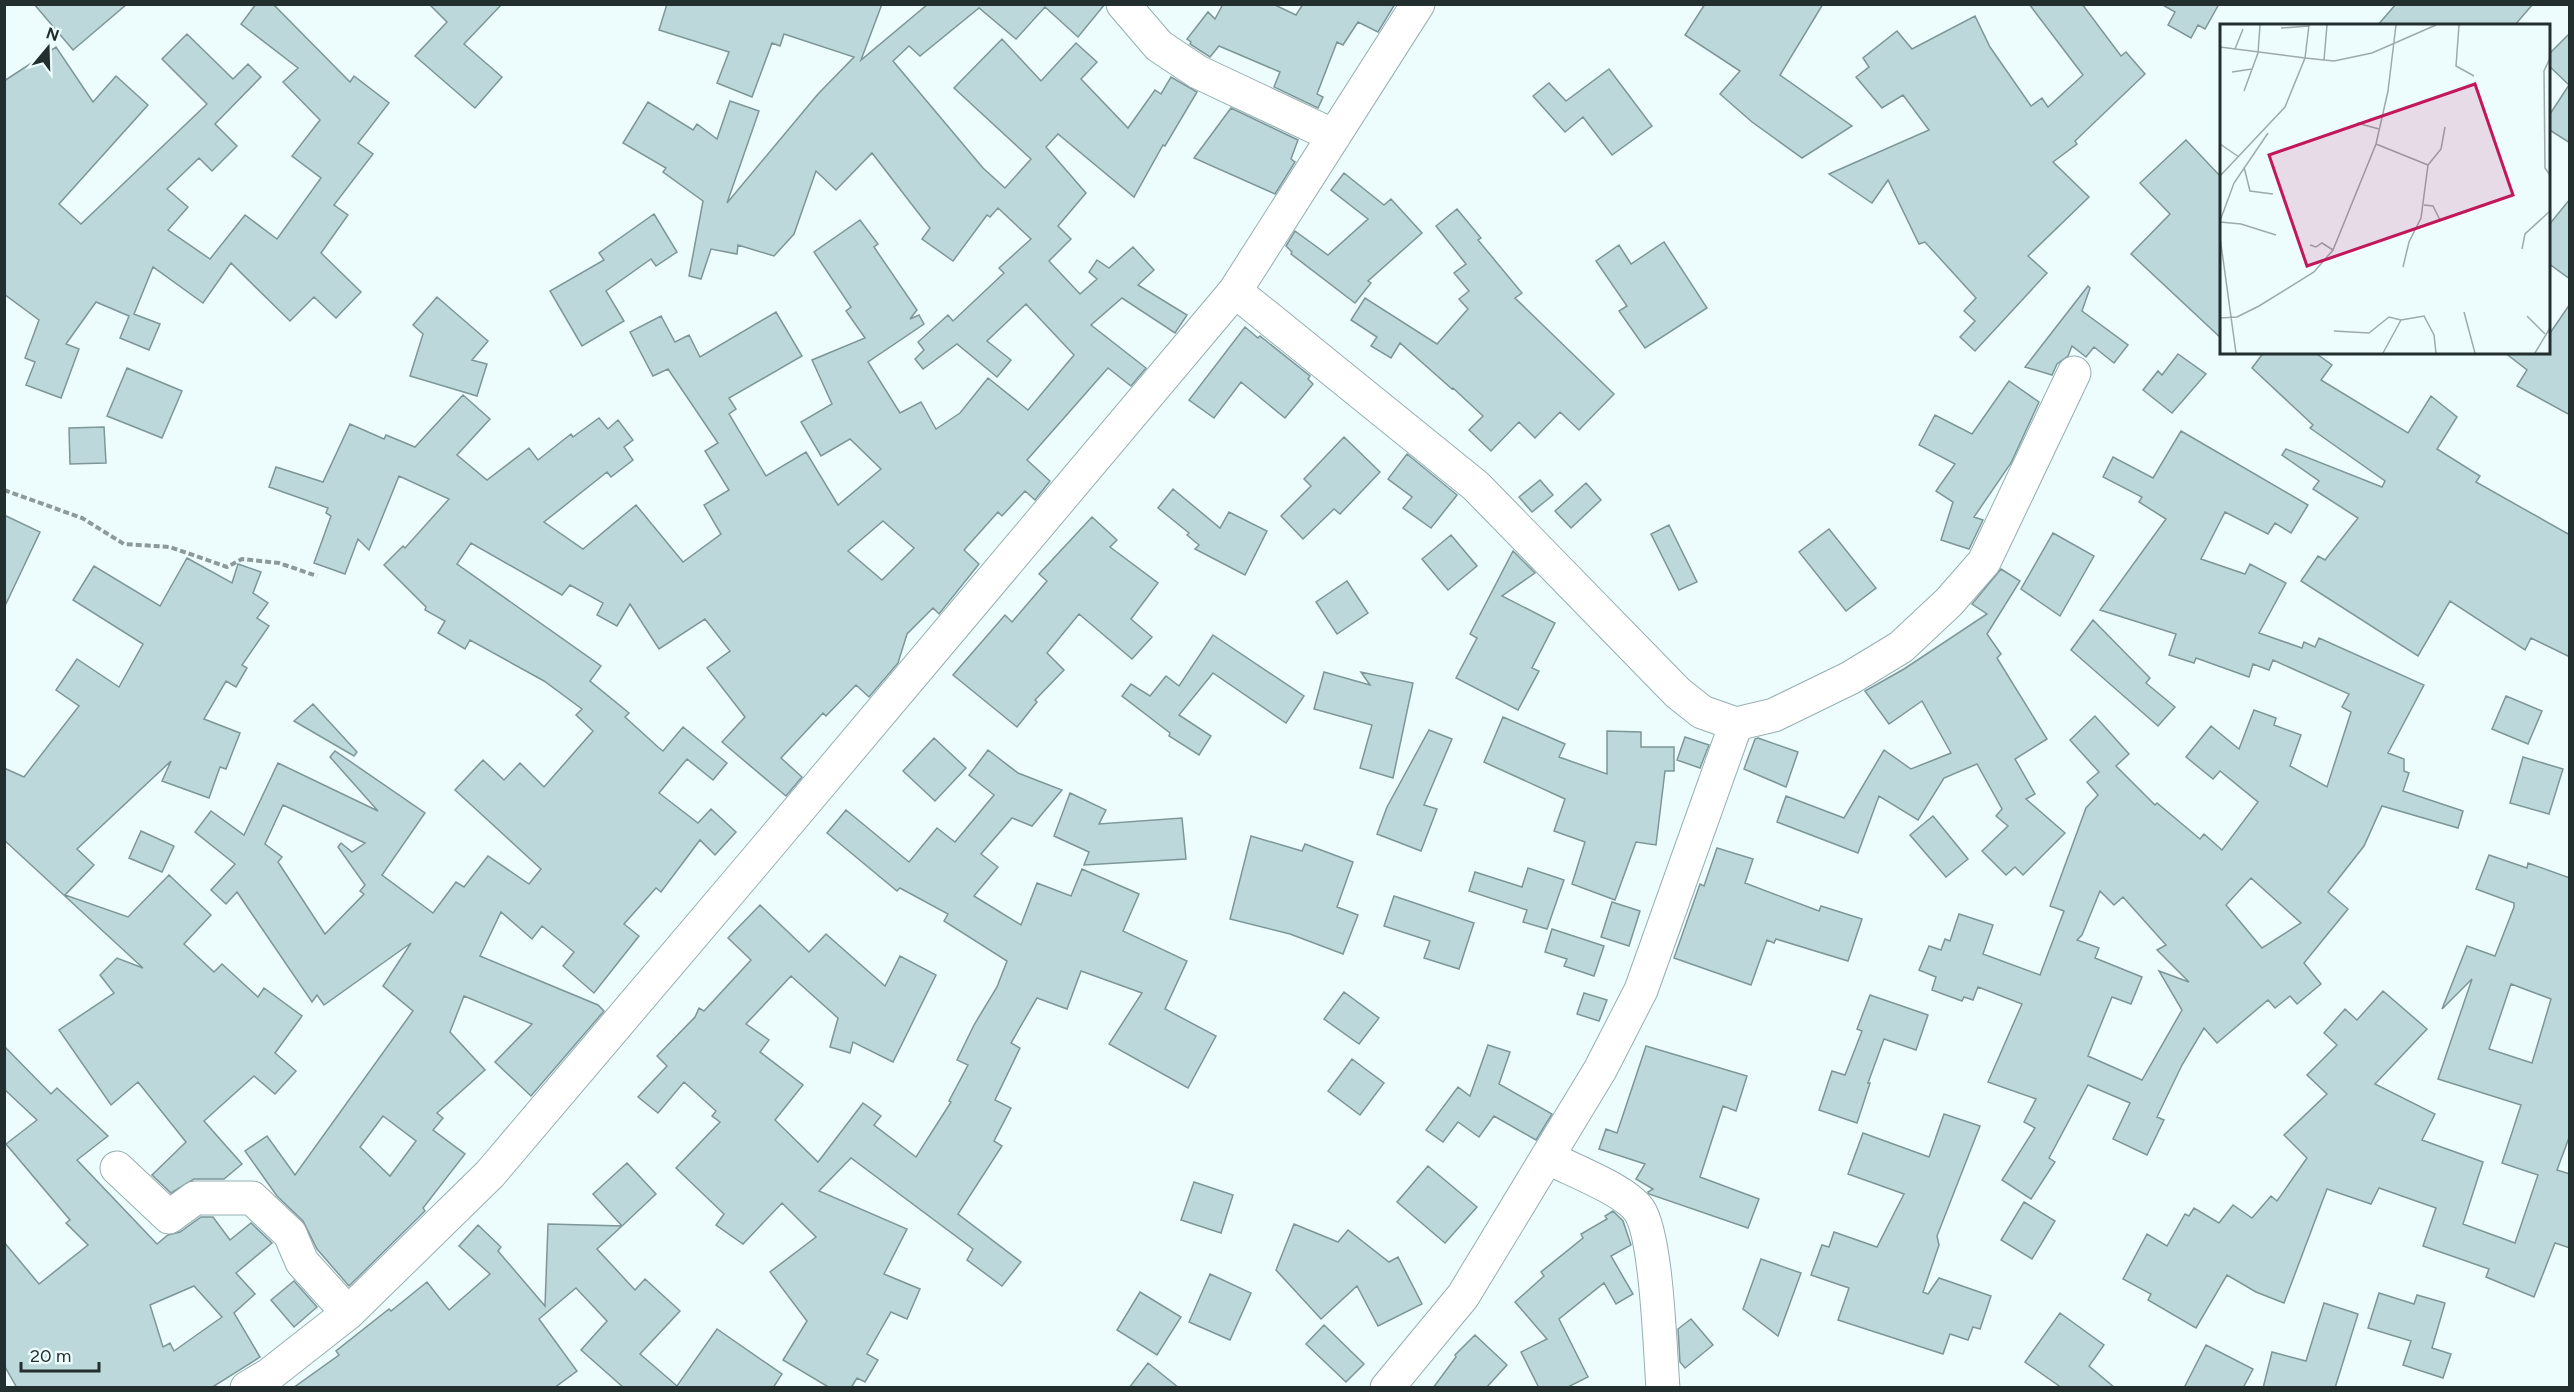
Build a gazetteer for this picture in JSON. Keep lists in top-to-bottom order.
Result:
{
  "scale_bar": "20 m",
  "north": "top"
}
